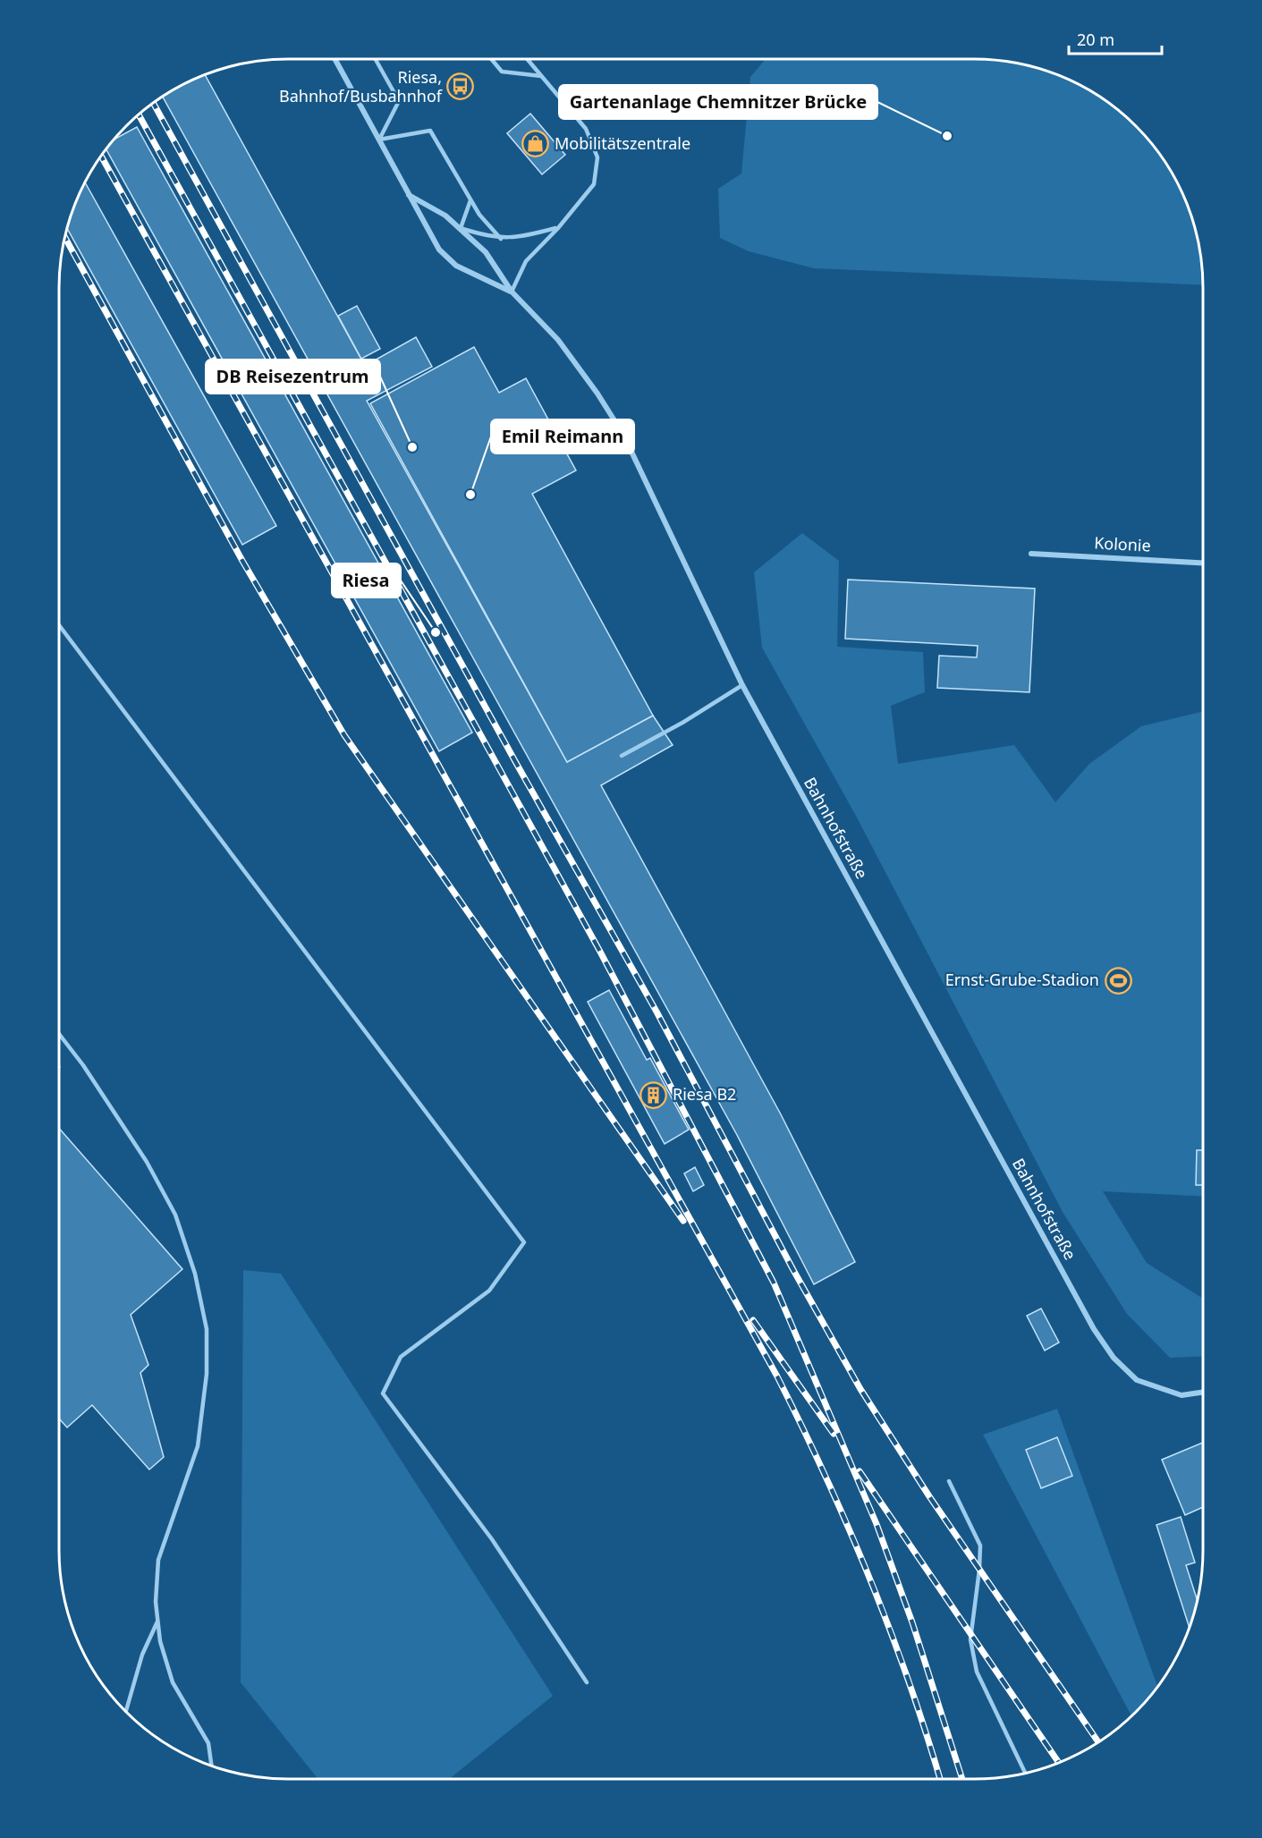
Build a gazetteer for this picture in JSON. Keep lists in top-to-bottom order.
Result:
{
  "streets": {
    "street": ["Kolonie", "Bahnhofstraße"]
  },
  "places": {
    "bus stop": ["Riesa, Bahnhof/Busbahnhof"],
    "other": [
      "Gartenanlage Chemnitzer Brücke",
      "DB Reisezentrum",
      "Emil Reimann",
      "Riesa"
    ],
    "shop": ["Mobilitätszentrale"],
    "sports": ["Ernst-Grube-Stadion"],
    "building": ["Riesa B2"]
  },
  "scale_bar": "20 m"
}
